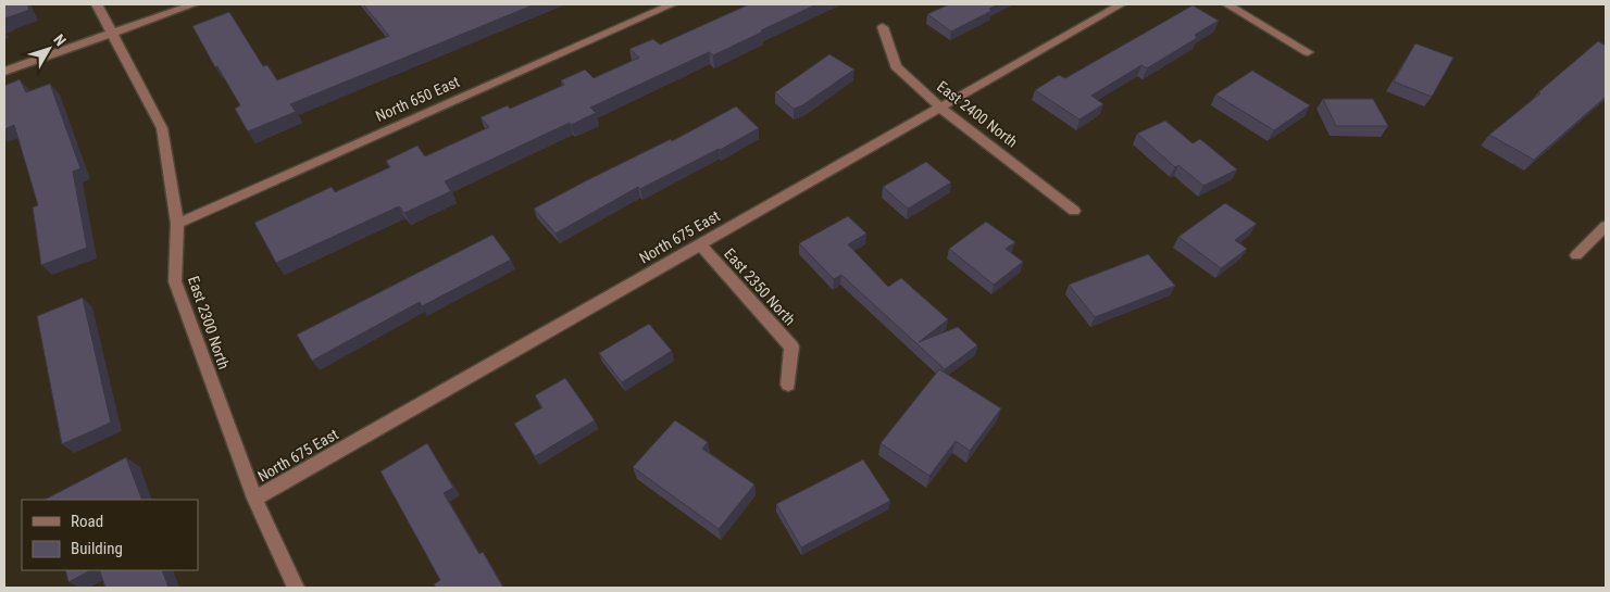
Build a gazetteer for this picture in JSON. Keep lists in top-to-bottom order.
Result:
{
  "streets": {
    "street": [
      "North 650 East",
      "East 2400 North",
      "North 675 East",
      "East 2350 North",
      "East 2300 North"
    ]
  },
  "crossings": [
    ["North 650 East", "East 2300 North"],
    ["East 2400 North", "North 675 East"],
    ["North 675 East", "East 2350 North"],
    ["North 675 East", "East 2300 North"]
  ],
  "legend": ["Road", "Building"],
  "north": "top right"
}
